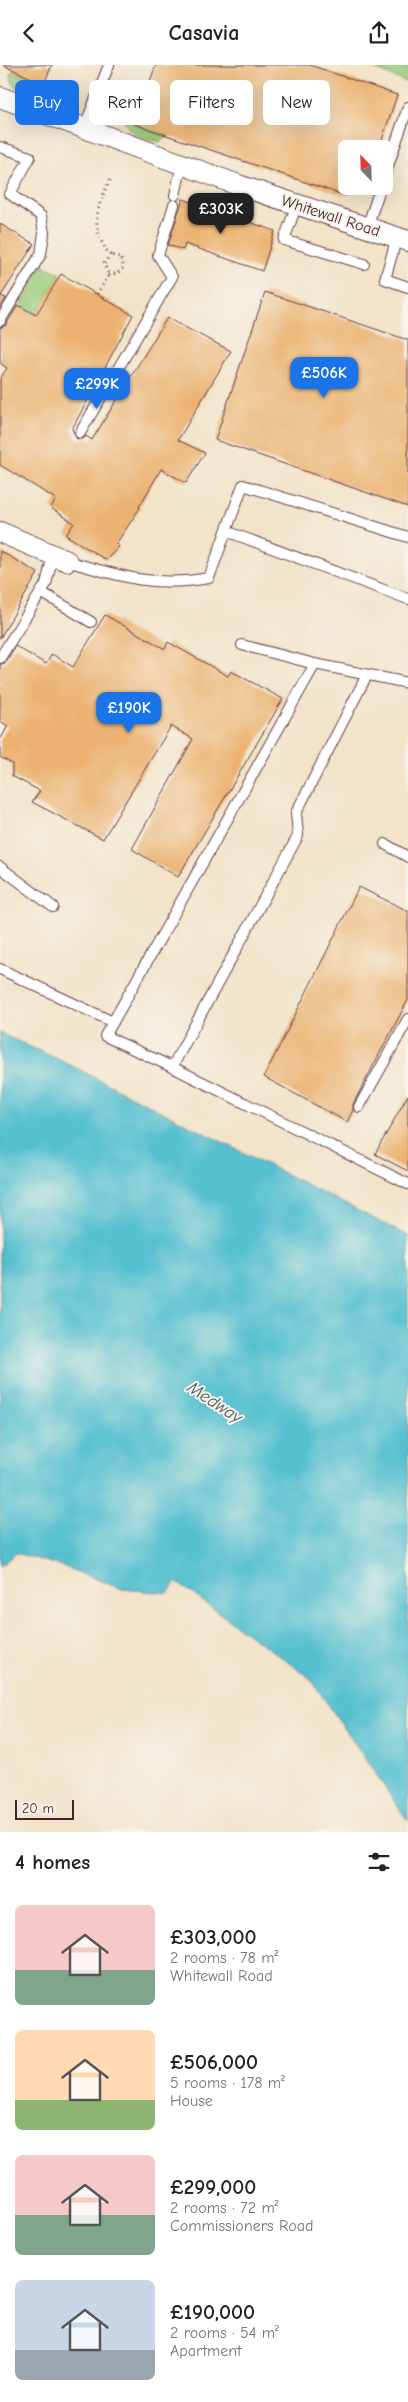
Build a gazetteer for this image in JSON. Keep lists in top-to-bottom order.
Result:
{
  "streets": {
    "street": ["Whitewall Road"]
  },
  "water": ["Medway"],
  "scale_bar": "20 m",
  "north": "top left",
  "page": {
    "header": "Casavia",
    "chip": [
      "Buy",
      "Rent",
      "Filters",
      "New"
    ],
    "price": [
      "£303K",
      "£506K",
      "£299K",
      "£190K"
    ],
    "scale": "20 m",
    "heading": "4 homes",
    "list": [
      {
        "name": "£303,000",
        "note": "2 rooms · 78 m² · Whitewall Road"
      },
      {
        "name": "£506,000",
        "note": "5 rooms · 178 m² · House"
      },
      {
        "name": "£299,000",
        "note": "2 rooms · 72 m² · Commissioners Road"
      },
      {
        "name": "£190,000",
        "note": "2 rooms · 54 m² · Apartment"
      }
    ]
  }
}
